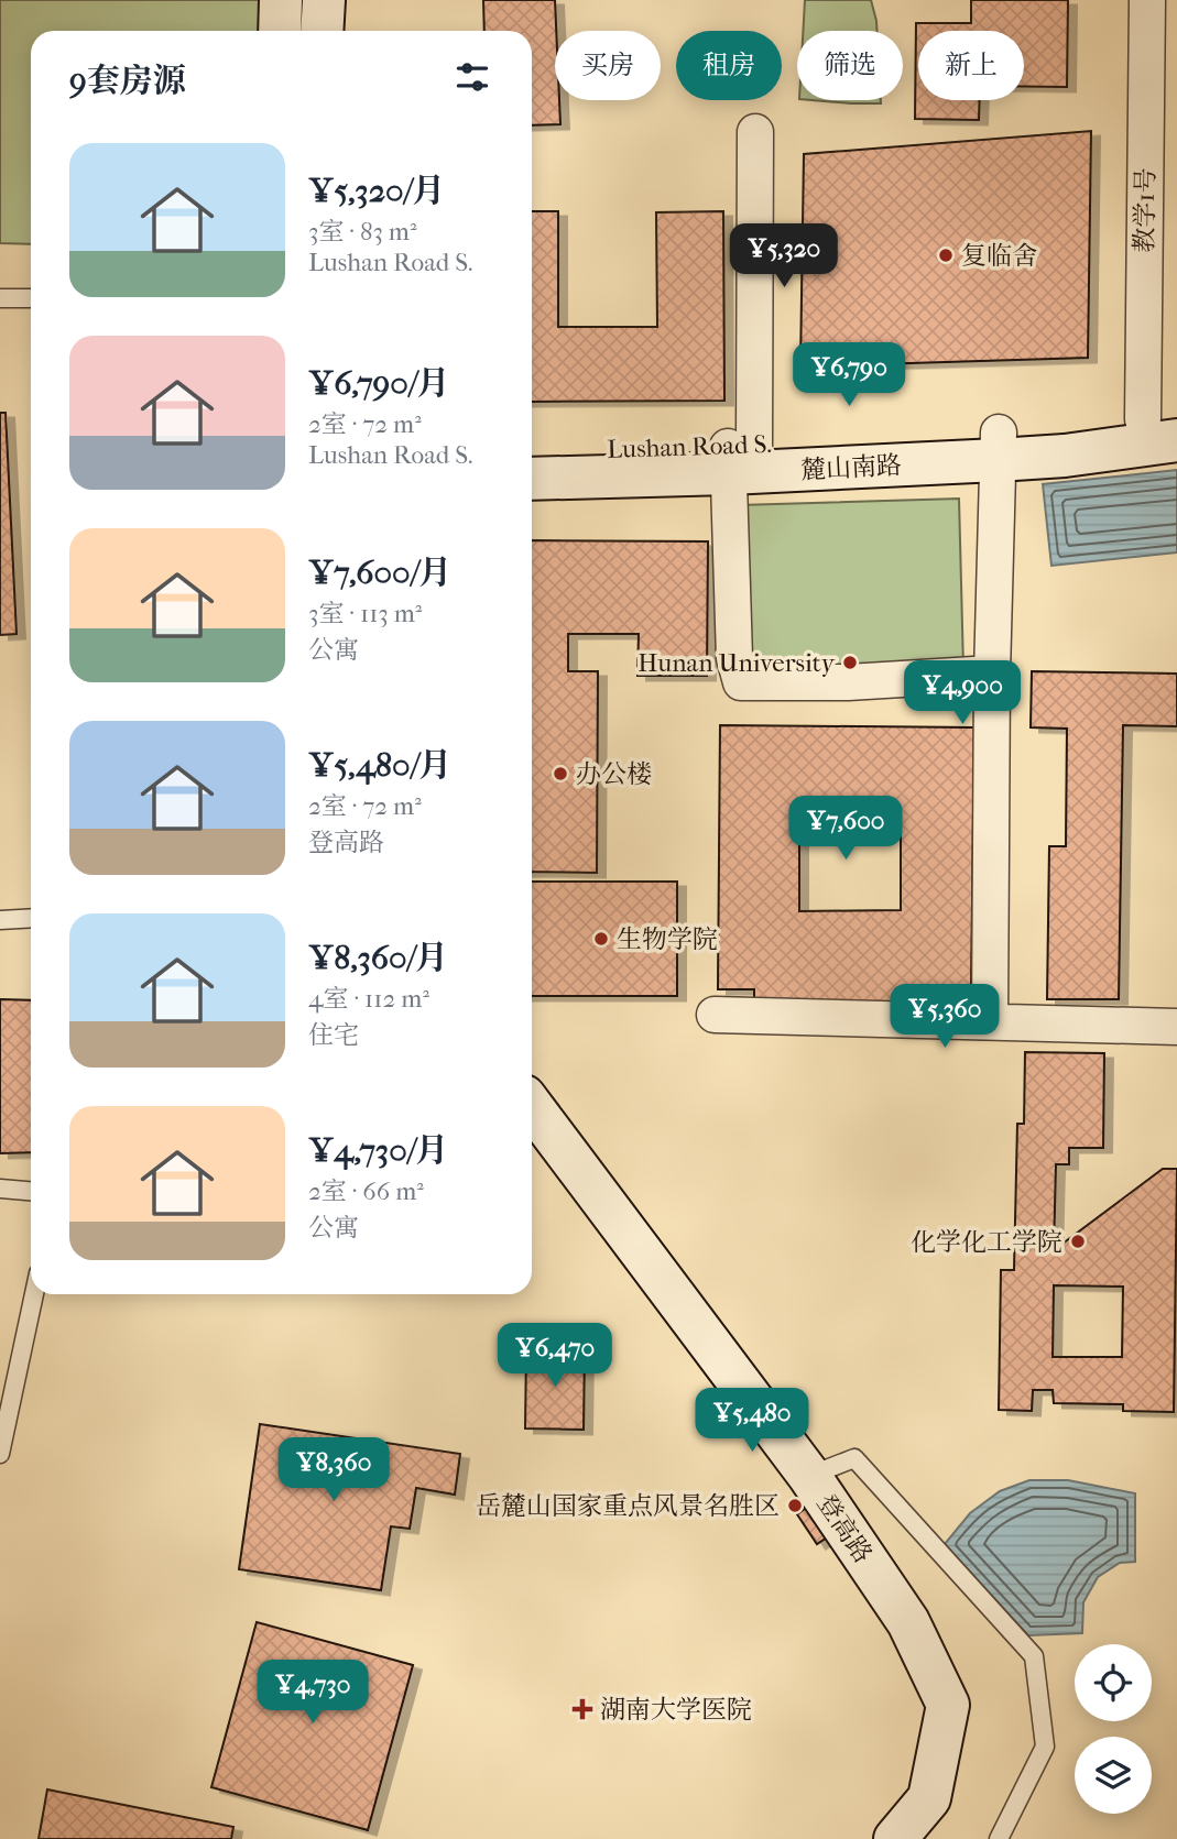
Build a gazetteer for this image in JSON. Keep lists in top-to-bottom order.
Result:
{
  "streets": {
    "street": ["教学1号", "Lushan Road S.", "登高路"]
  },
  "crossings": [
    ["教学1号", "Lushan Road S."]
  ],
  "places": {
    "other": [
      "复临舍",
      "Hunan University",
      "办公楼",
      "生物学院",
      "化学化工学院",
      "岳麓山国家重点风景名胜区"
    ],
    "health": ["湖南大学医院"]
  },
  "page": {
    "chip": [
      "买房",
      "租房",
      "筛选",
      "新上"
    ],
    "heading": "9套房源",
    "list": [
      {
        "name": "¥5,320/月",
        "note": "3室 · 83 m² · Lushan Road S."
      },
      {
        "name": "¥6,790/月",
        "note": "2室 · 72 m² · Lushan Road S."
      },
      {
        "name": "¥7,600/月",
        "note": "3室 · 113 m² · 公寓"
      },
      {
        "name": "¥5,480/月",
        "note": "2室 · 72 m² · 登高路"
      },
      {
        "name": "¥8,360/月",
        "note": "4室 · 112 m² · 住宅"
      },
      {
        "name": "¥4,730/月",
        "note": "2室 · 66 m² · 公寓"
      }
    ],
    "price": [
      "¥5,320",
      "¥6,790",
      "¥4,900",
      "¥7,600",
      "¥5,360",
      "¥6,470",
      "¥5,480",
      "¥8,360",
      "¥4,730"
    ]
  }
}
